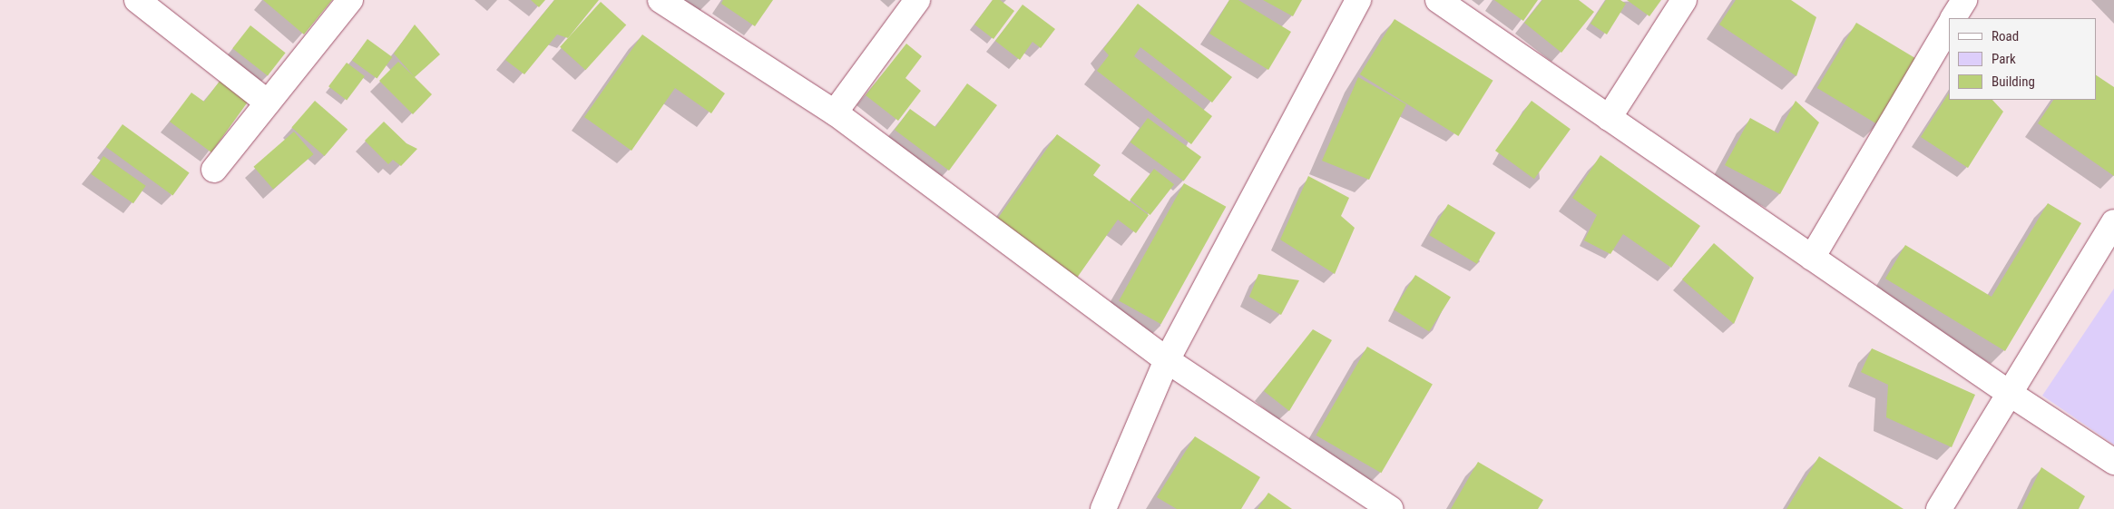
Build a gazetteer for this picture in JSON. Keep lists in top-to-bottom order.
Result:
{
  "legend": ["Road", "Park", "Building"]
}
